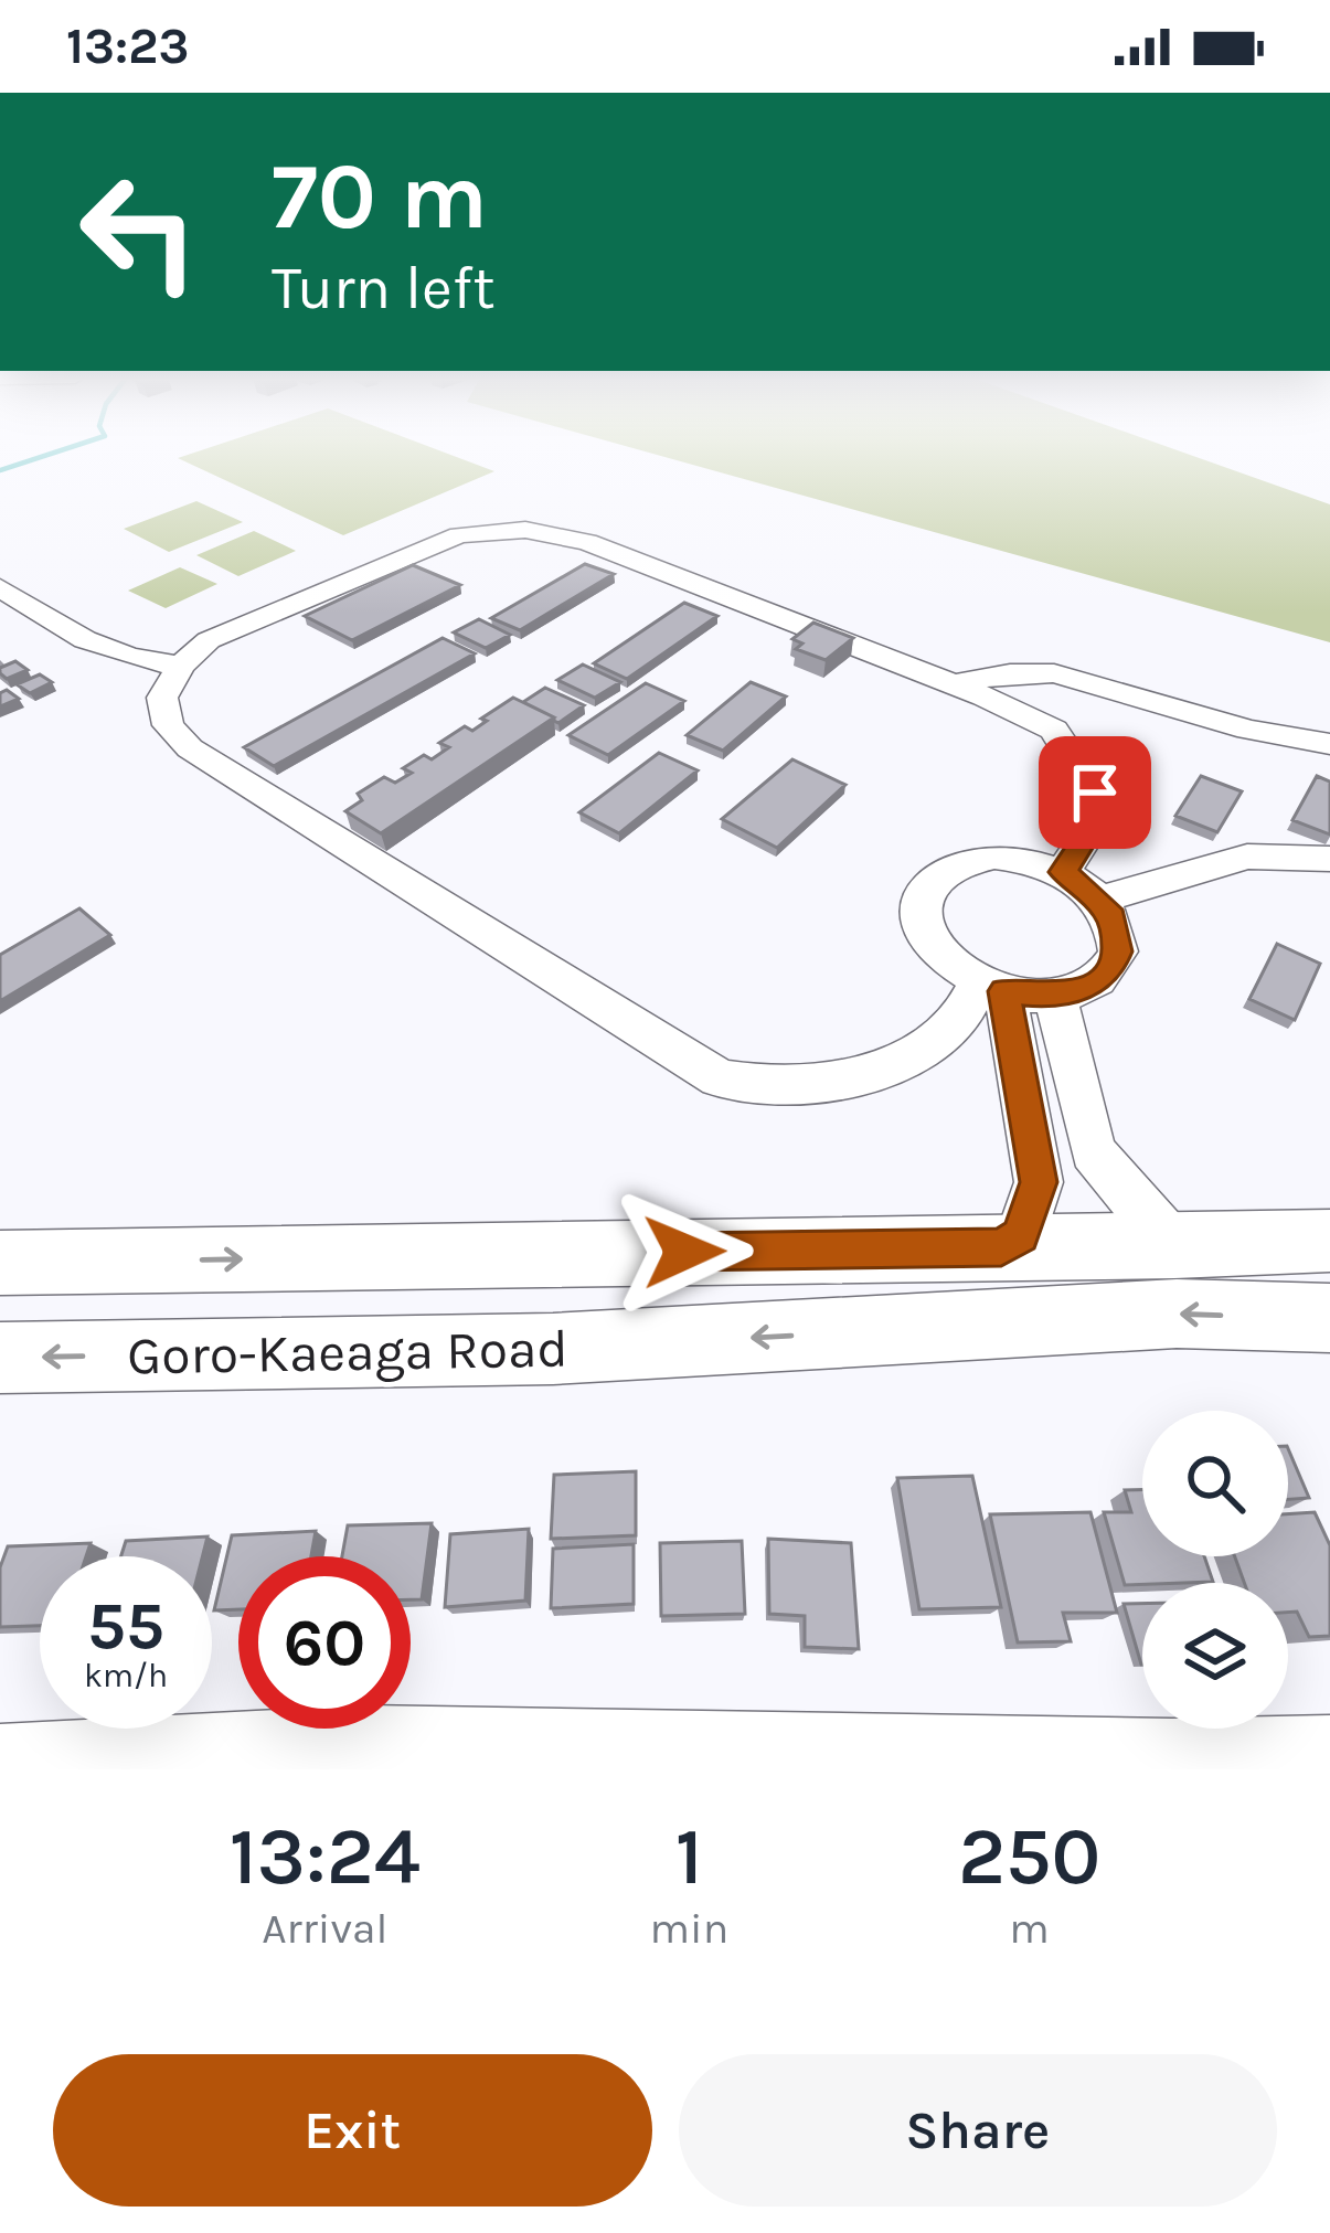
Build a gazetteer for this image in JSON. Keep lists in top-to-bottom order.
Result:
{
  "streets": {
    "main road": ["Goro-Kaeaga Road"]
  },
  "page": {
    "status": "13:23",
    "turn": ["70 m", "Turn left"],
    "speed": "55 km/h",
    "limit": "60",
    "eta": [
      "13:24",
      "Arrival",
      "1",
      "min",
      "250",
      "m"
    ],
    "buttons": ["Exit", "Share"]
  }
}
